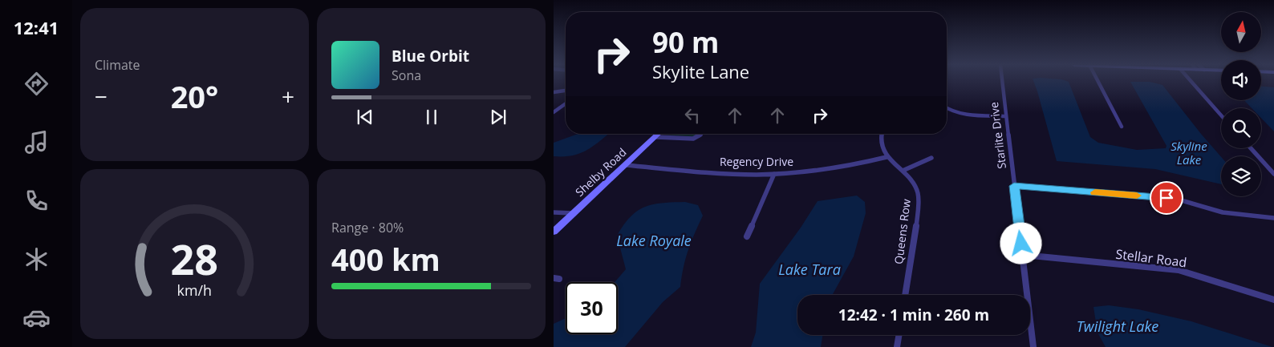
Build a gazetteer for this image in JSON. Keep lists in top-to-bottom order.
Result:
{
  "streets": {
    "street": [
      "Starlite Drive",
      "Regency Drive",
      "Shelby Road",
      "Queens Row",
      "Stellar Road"
    ]
  },
  "crossings": [
    ["Starlite Drive", "Stellar Road"],
    ["Regency Drive", "Shelby Road"],
    ["Regency Drive", "Queens Row"]
  ],
  "water": [
    "Skyline Lake",
    "Lake Royale",
    "Lake Tara",
    "Twilight Lake"
  ],
  "north": "top",
  "page": {
    "tabs": "12:41",
    "tile": [
      "Climate",
      ["Range · 80%", "400 km"]
    ],
    "turn": ["90 m", "Skylite Lane"],
    "song": ["Blue Orbit", "Sona"],
    "heat": ["−", "20°", "+"],
    "limit": "30",
    "trip": "12:42 · 1 min · 260 m",
    "gauge": ["28", "km/h"]
  }
}
